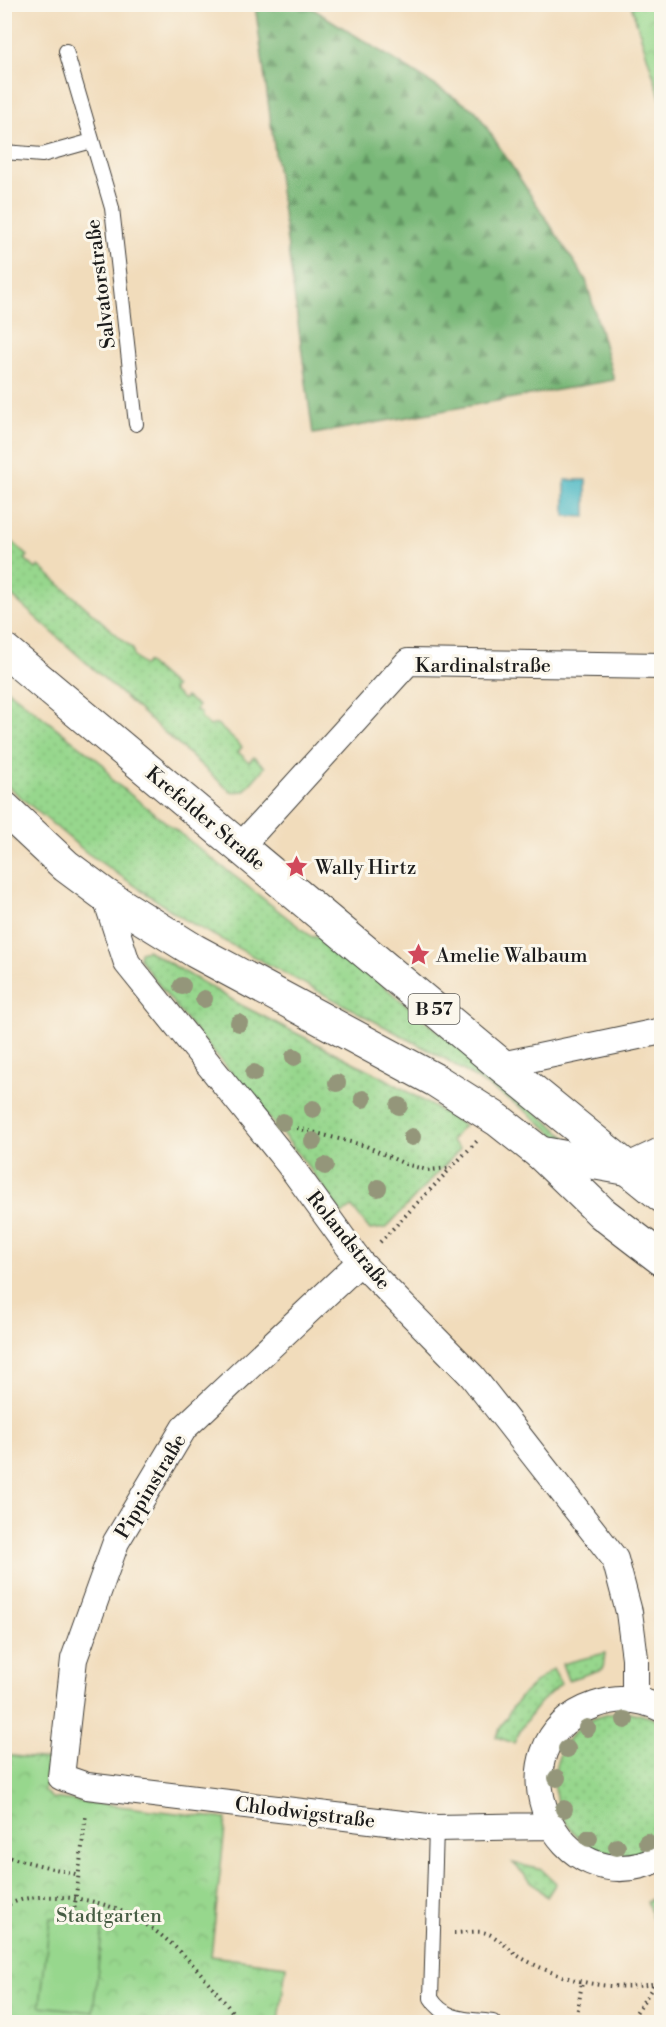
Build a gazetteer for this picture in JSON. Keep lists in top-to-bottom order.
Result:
{
  "streets": {
    "main road": ["Krefelder Straße", "B 57"],
    "street": [
      "Kardinalstraße",
      "Rolandstraße",
      "Pippinstraße",
      "Chlodwigstraße"
    ],
    "lane": ["Salvatorstraße"]
  },
  "crossings": [
    ["Kardinalstraße", "Krefelder Straße"],
    ["Rolandstraße", "Pippinstraße"],
    ["Pippinstraße", "Chlodwigstraße"]
  ],
  "parks": ["Stadtgarten"],
  "places": {
    "place": ["Wally Hirtz", "Amelie Walbaum"]
  }
}
